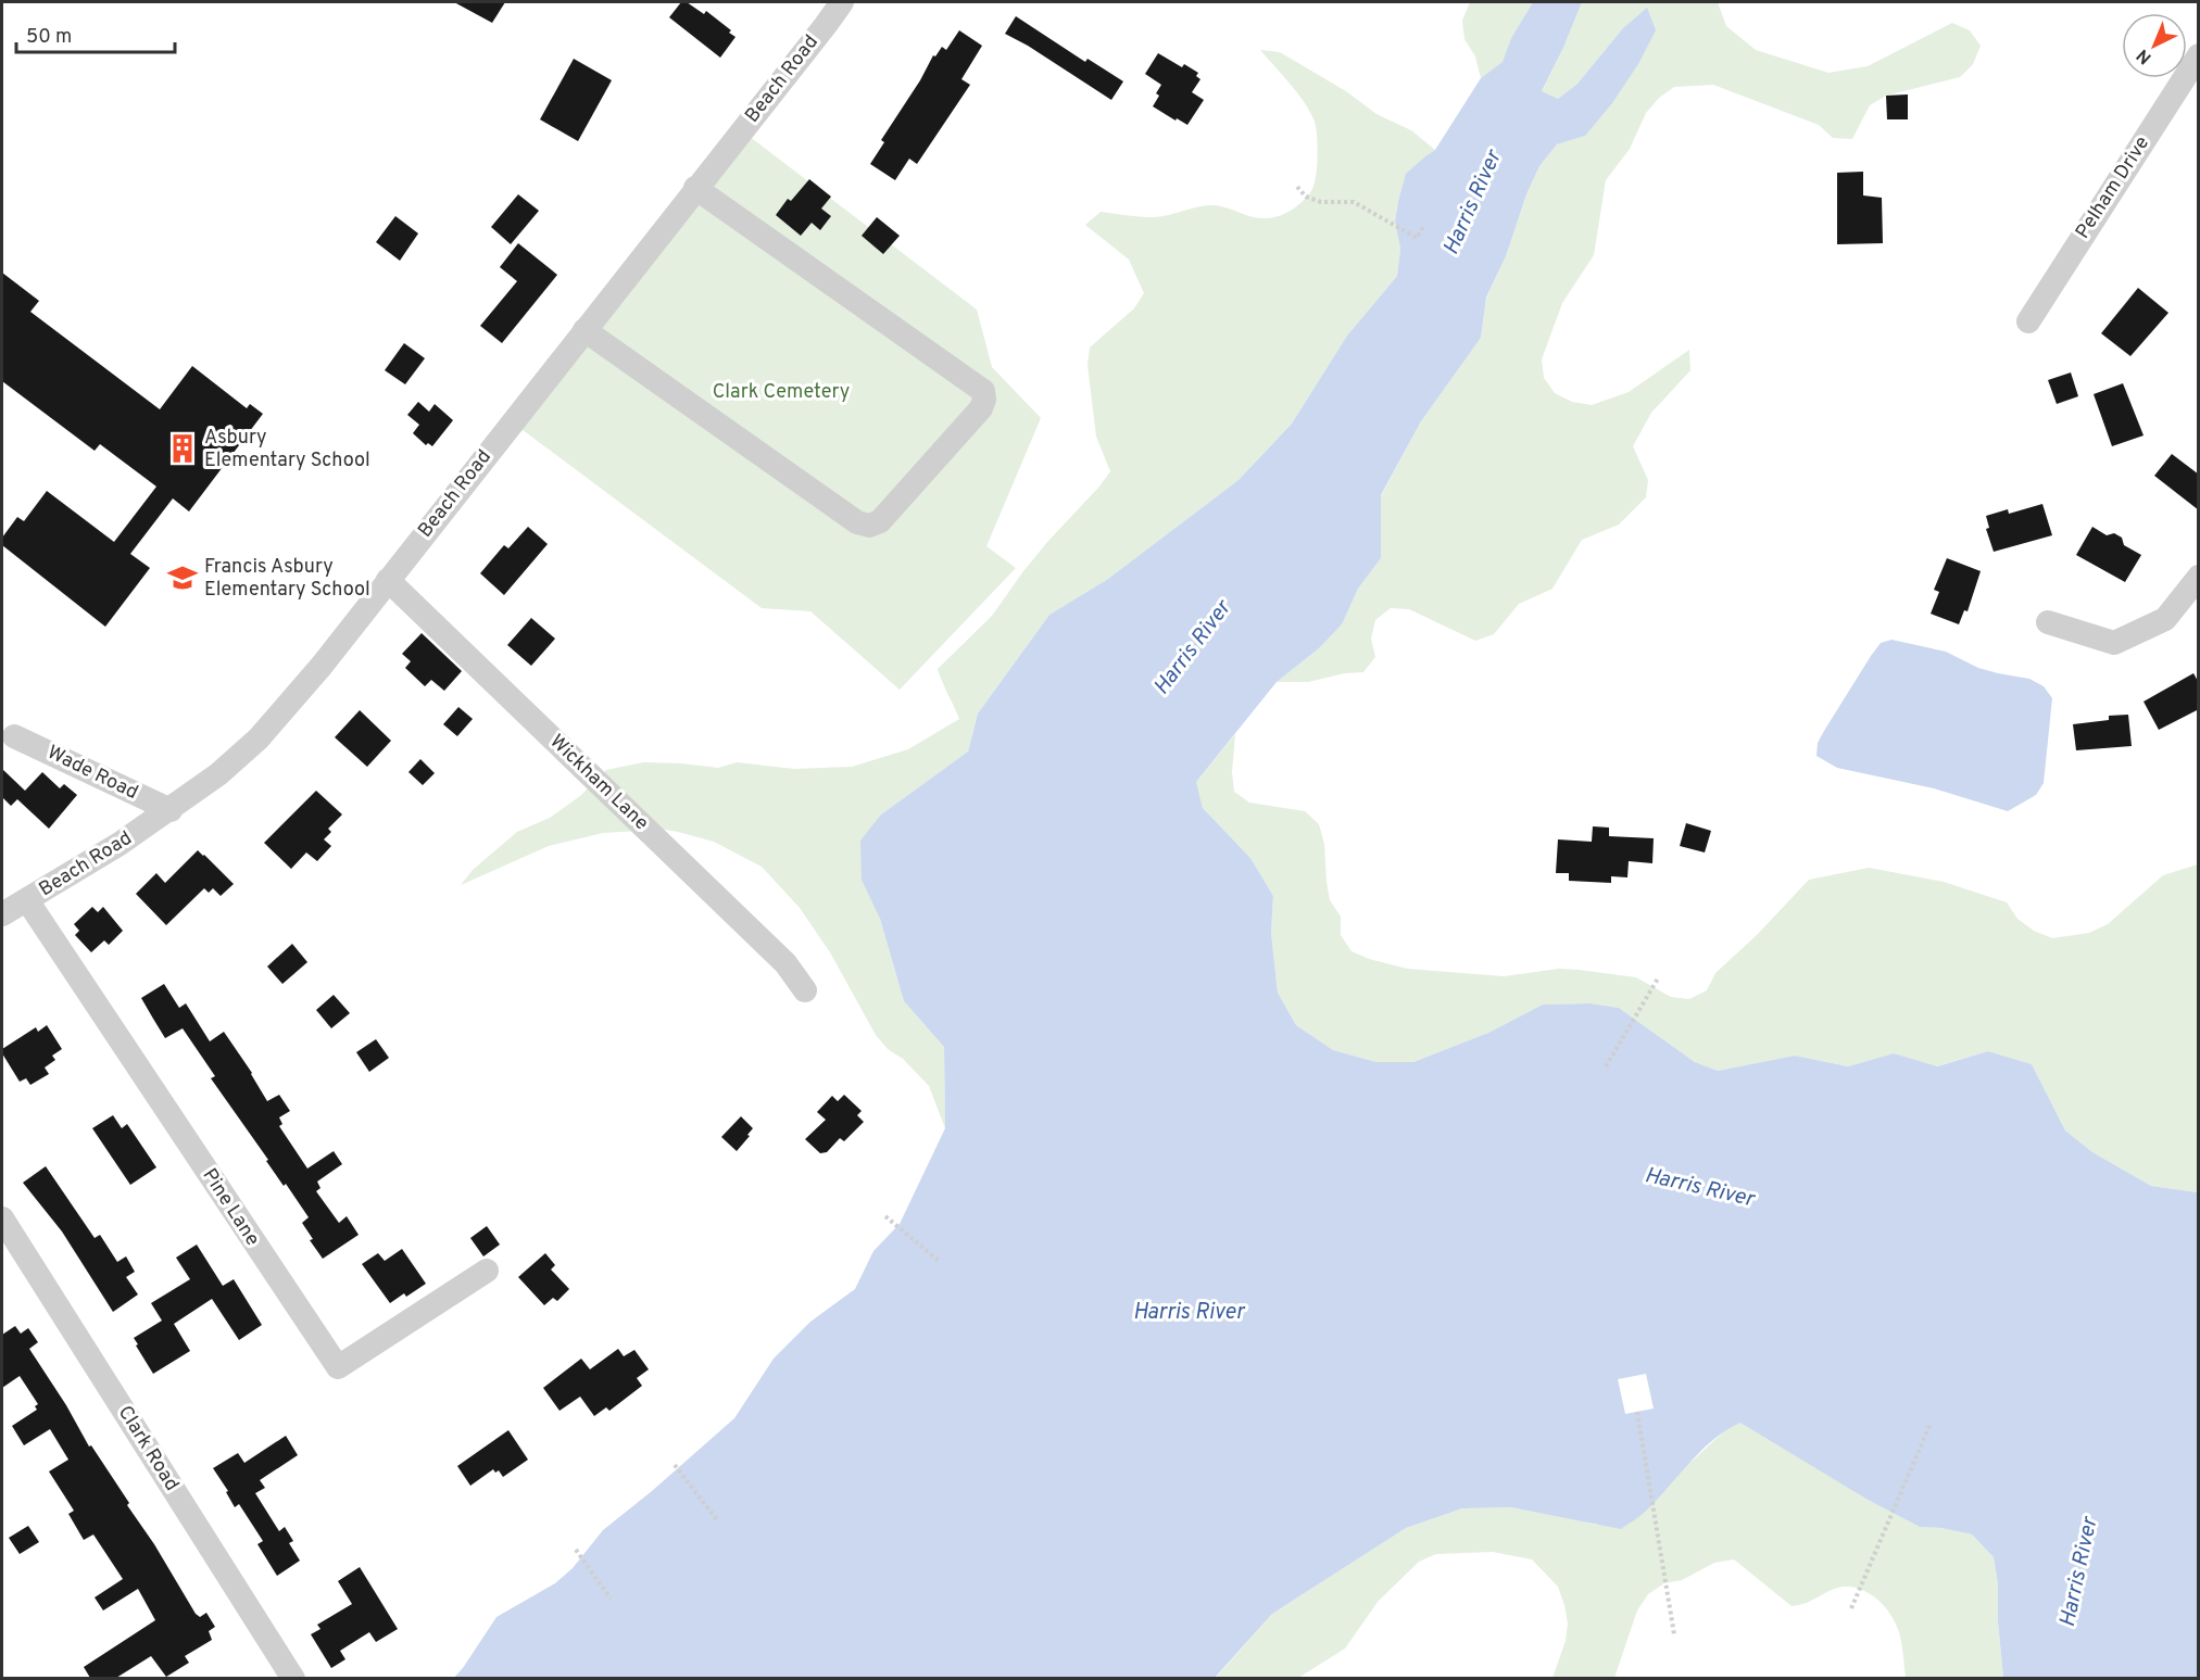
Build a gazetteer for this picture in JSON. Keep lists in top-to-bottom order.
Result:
{
  "streets": {
    "street": [
      "Beach Road",
      "Pelham Drive",
      "Wade Road",
      "Wickham Lane",
      "Pine Lane",
      "Clark Road"
    ]
  },
  "crossings": [
    ["Beach Road", "Wade Road"],
    ["Beach Road", "Wickham Lane"],
    ["Beach Road", "Pine Lane"]
  ],
  "water": ["Harris River"],
  "parks": ["Clark Cemetery"],
  "places": {
    "building": ["Asbury Elementary School"],
    "school or university": ["Francis Asbury Elementary School"]
  },
  "scale_bar": "50 m",
  "north": "bottom left"
}
